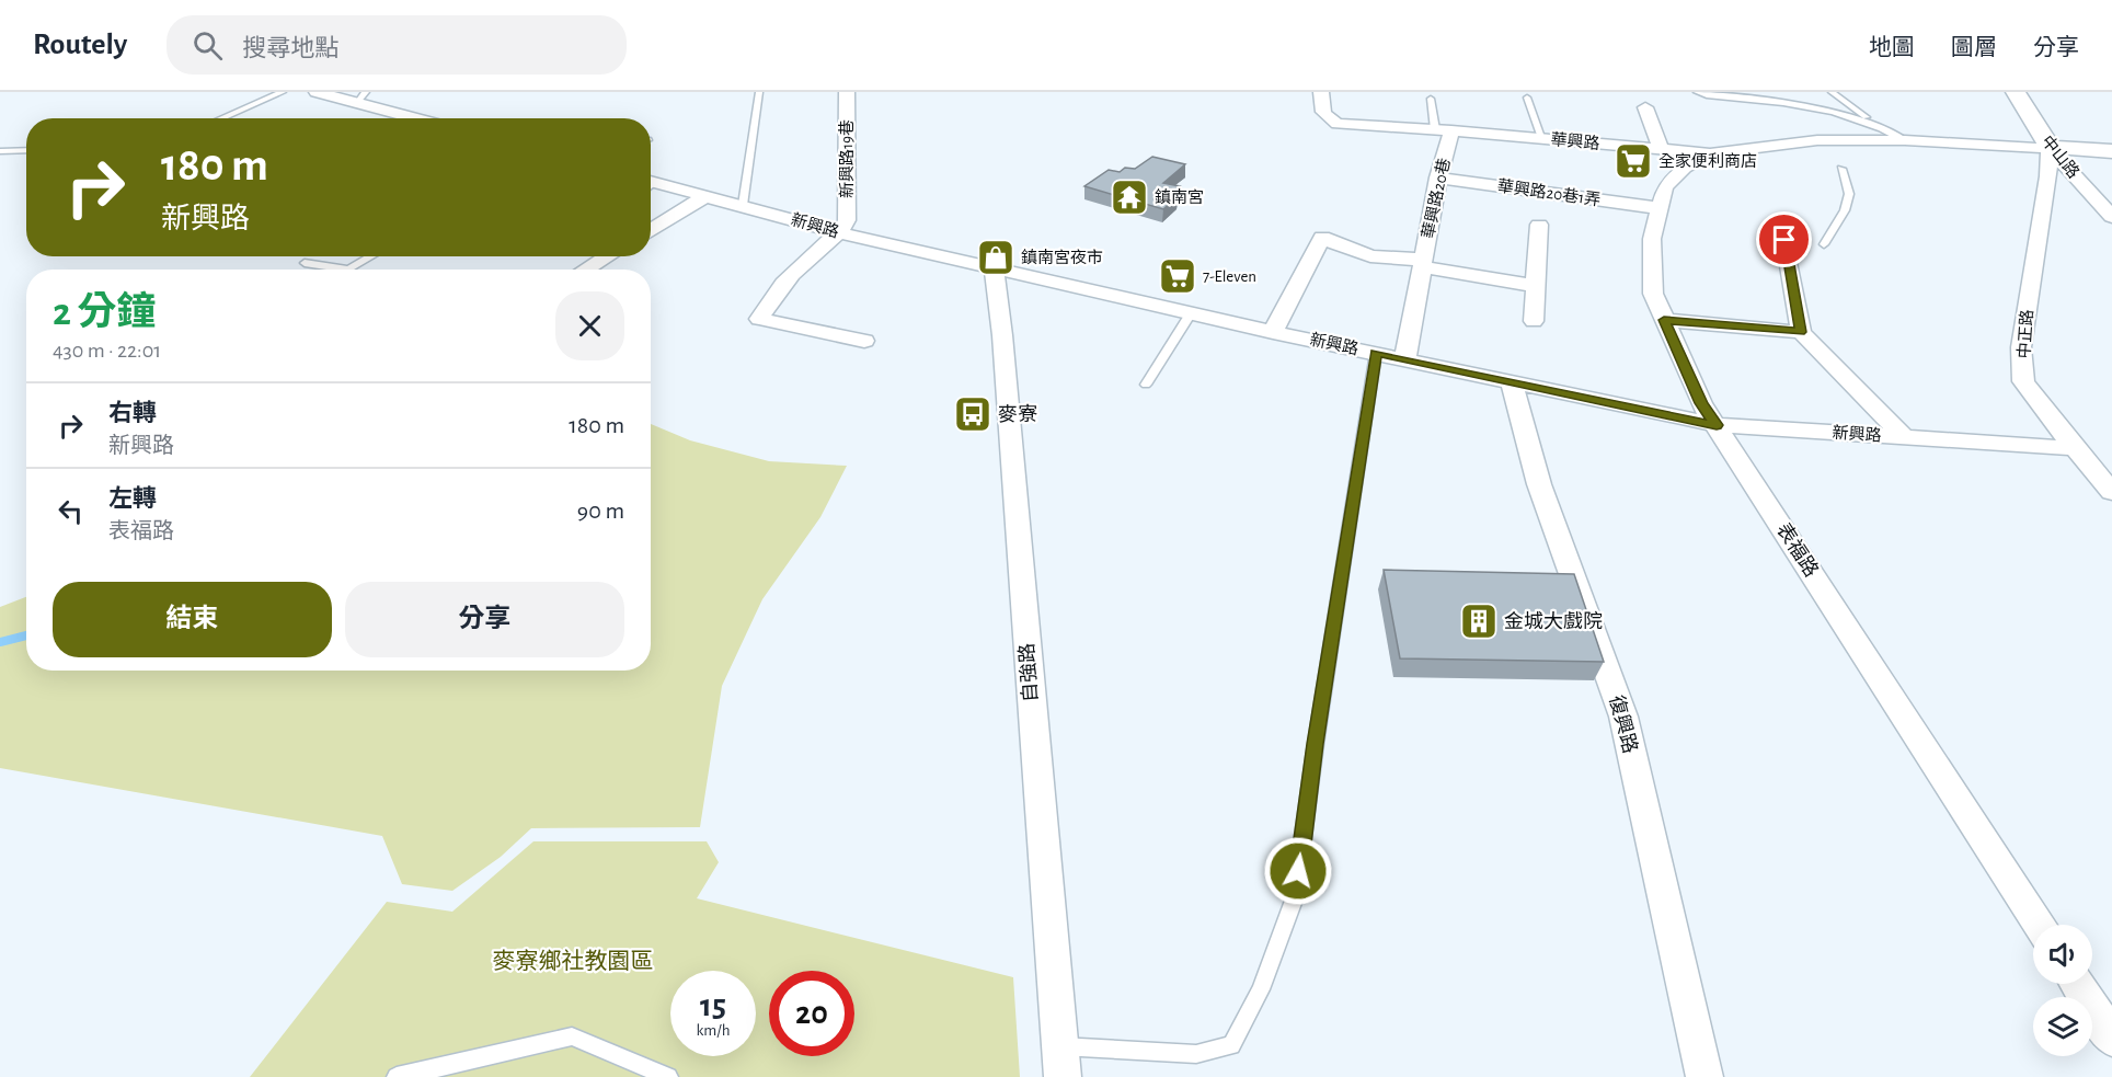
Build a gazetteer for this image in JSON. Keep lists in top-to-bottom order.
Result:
{
  "streets": {
    "street": [
      "華興路",
      "中山路",
      "新興路19巷",
      "華興路20巷1弄",
      "華興路20巷",
      "新興路",
      "中正路",
      "表福路",
      "自強路",
      "復興路"
    ]
  },
  "crossings": [
    ["華興路", "中山路"],
    ["華興路", "華興路20巷"],
    ["華興路", "中正路"],
    ["華興路", "表福路"],
    ["中山路", "中正路"],
    ["新興路19巷", "新興路"],
    ["華興路20巷1弄", "華興路20巷"],
    ["華興路20巷1弄", "表福路"],
    ["華興路20巷", "新興路"],
    ["新興路", "中正路"],
    ["新興路", "表福路"],
    ["新興路", "自強路"],
    ["新興路", "復興路"]
  ],
  "parks": ["麥寮鄉社教園區"],
  "places": {
    "supermarket": ["全家便利商店", "7-Eleven"],
    "temple": ["鎮南宮"],
    "shop": ["鎮南宮夜市"],
    "bus stop": ["麥寮"],
    "building": ["金城大戲院"]
  },
  "page": {
    "header": "Routely",
    "search": "搜尋地點",
    "nav": ["地圖", "圖層", "分享"],
    "turn": ["180 m", "新興路"],
    "heading": ["2 分鐘", "430 m · 22:01"],
    "list": [
      {
        "name": "右轉",
        "note": "新興路",
        "value": "180 m"
      },
      {
        "name": "左轉",
        "note": "表福路",
        "value": "90 m"
      }
    ],
    "buttons": ["結束", "分享"],
    "speed": "15 km/h",
    "limit": "20"
  }
}
